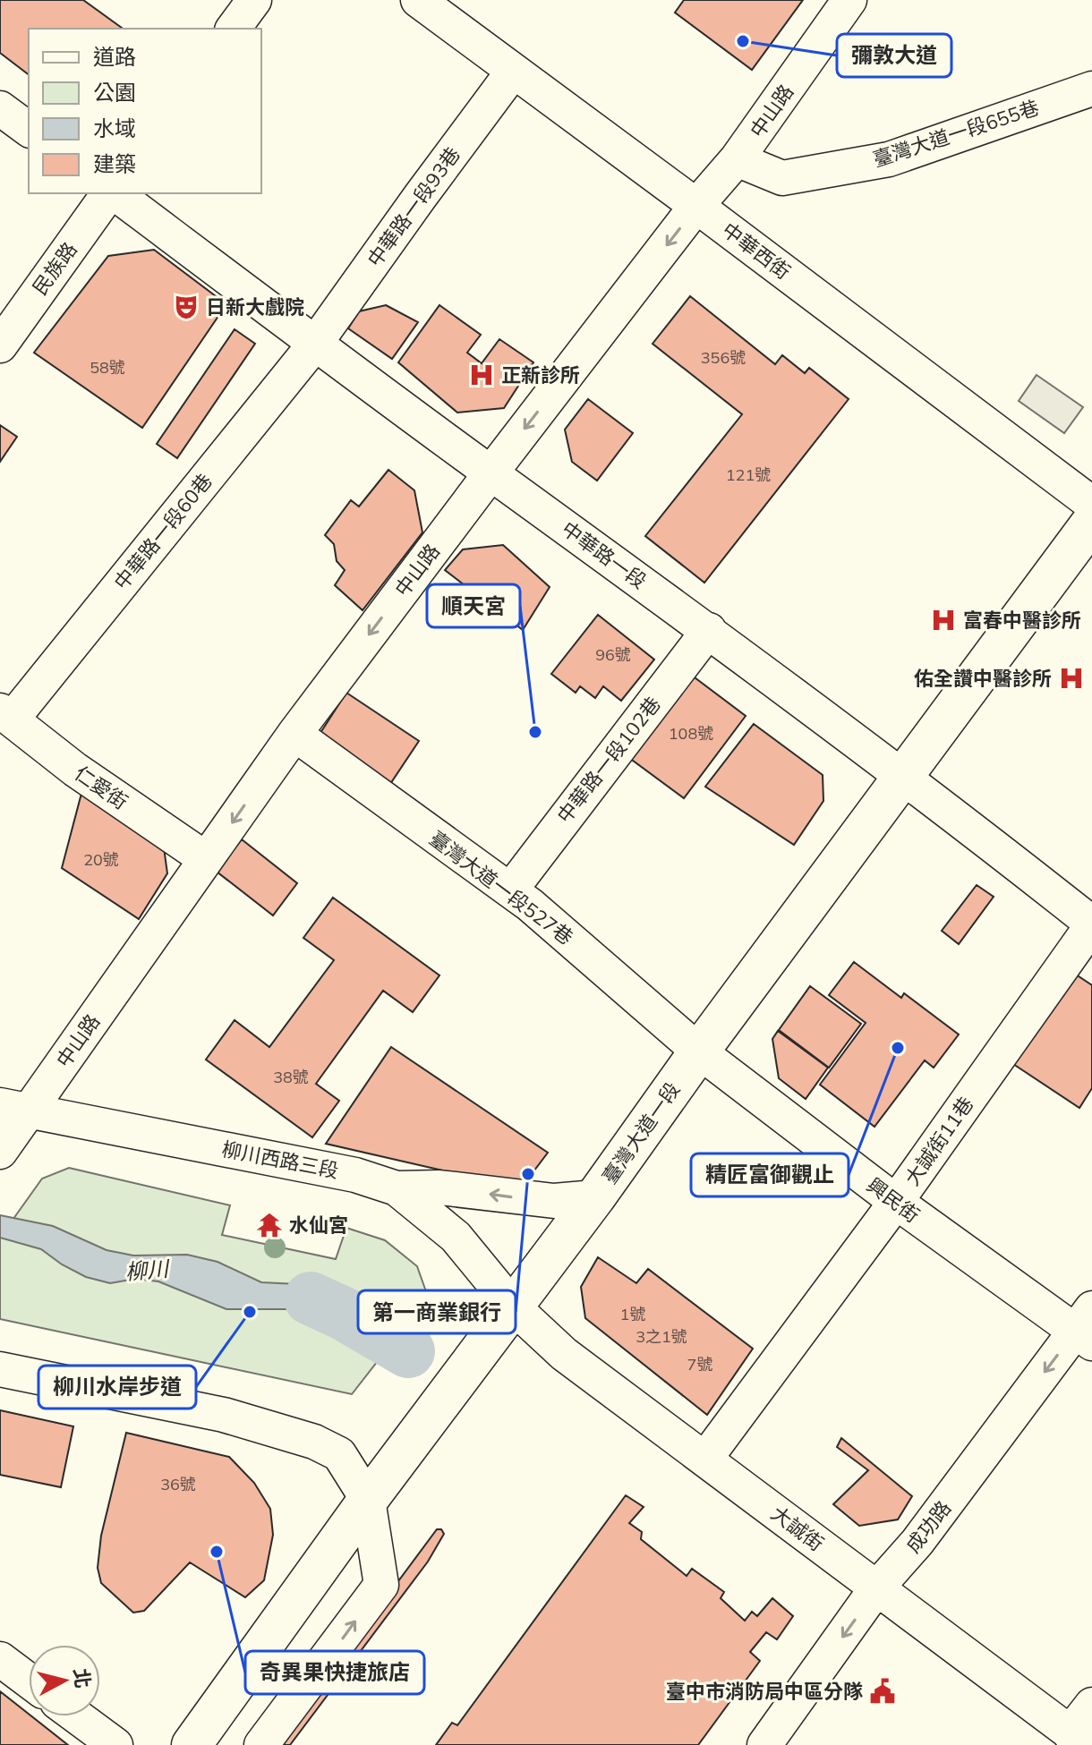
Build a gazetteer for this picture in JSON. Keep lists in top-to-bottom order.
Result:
{
  "streets": {
    "main road": ["臺灣大道一段"],
    "street": [
      "中山路",
      "臺灣大道一段655巷",
      "中華路一段93巷",
      "中華西街",
      "民族路",
      "中華路一段60巷",
      "中華路一段",
      "中華路一段102巷",
      "仁愛街",
      "臺灣大道一段527巷",
      "大誠街11巷",
      "柳川西路三段",
      "興民街",
      "成功路",
      "大誠街"
    ]
  },
  "crossings": [
    ["中山路", "臺灣大道一段655巷"],
    ["中山路", "中華西街"],
    ["中山路", "中華路一段"],
    ["中山路", "仁愛街"],
    ["中山路", "臺灣大道一段527巷"],
    ["中山路", "柳川西路三段"],
    ["中華路一段93巷", "中華西街"],
    ["中華路一段93巷", "中華路一段60巷"],
    ["中華路一段93巷", "中華路一段"],
    ["中華路一段60巷", "中華路一段"],
    ["中華路一段60巷", "仁愛街"],
    ["中華路一段", "中華路一段102巷"],
    ["中華路一段", "臺灣大道一段"],
    ["中華路一段", "大誠街11巷"],
    ["中華路一段102巷", "臺灣大道一段527巷"],
    ["臺灣大道一段527巷", "臺灣大道一段"],
    ["臺灣大道一段527巷", "興民街"],
    ["臺灣大道一段", "柳川西路三段"],
    ["臺灣大道一段", "興民街"],
    ["臺灣大道一段", "大誠街"],
    ["大誠街11巷", "興民街"],
    ["大誠街11巷", "大誠街"],
    ["柳川西路三段", "大誠街"],
    ["興民街", "成功路"],
    ["成功路", "大誠街"]
  ],
  "one_way": ["中山路", "成功路"],
  "water": ["柳川"],
  "places": {
    "other": [
      "彌敦大道",
      "順天宮",
      "精匠富御觀止",
      "第一商業銀行",
      "柳川水岸步道",
      "奇異果快捷旅店"
    ],
    "theatre": ["日新大戲院"],
    "hospital": ["正新診所", "富春中醫診所", "佑全讚中醫診所"],
    "temple": ["水仙宮"],
    "public building": ["臺中市消防局中區分隊"]
  },
  "house_numbers": [
    "356號",
    "58號",
    "121號",
    "96號",
    "108號",
    "20號",
    "38號",
    "1號",
    "3之1號",
    "7號",
    "36號"
  ],
  "legend": [
    "道路",
    "公園",
    "水域",
    "建築"
  ],
  "north": "right"
}
